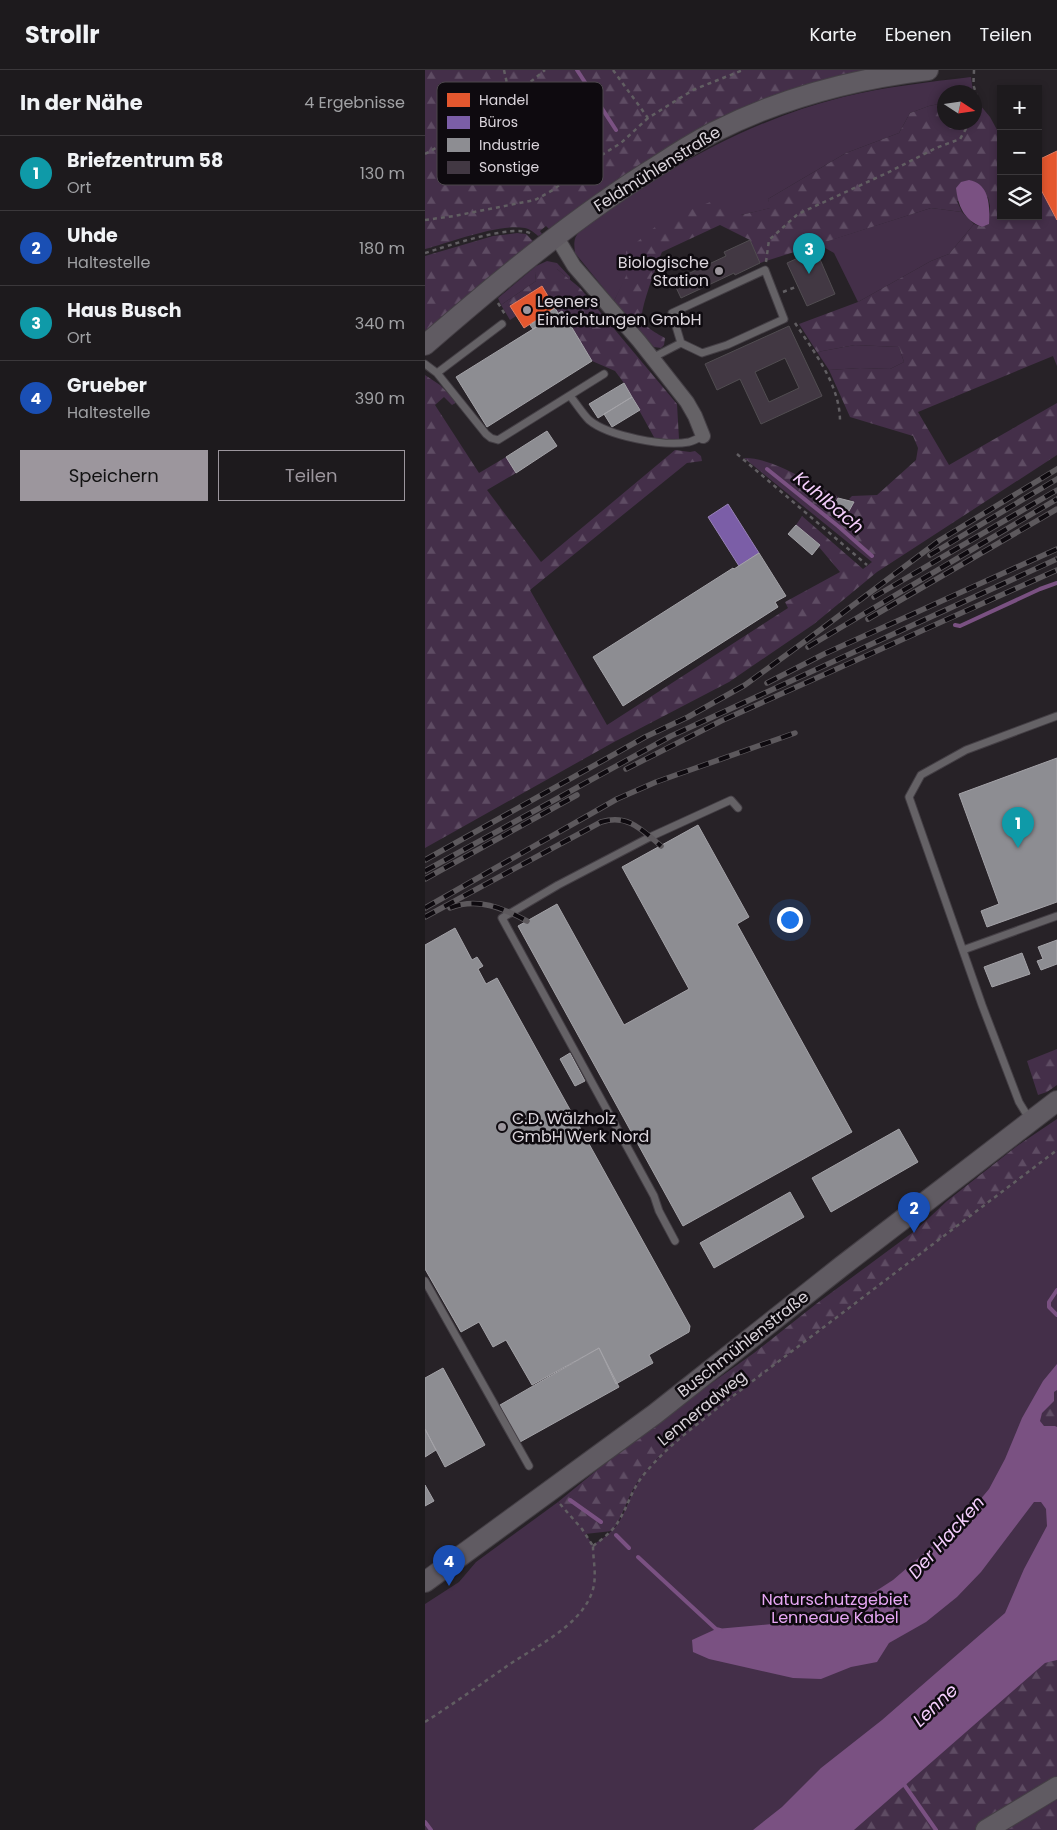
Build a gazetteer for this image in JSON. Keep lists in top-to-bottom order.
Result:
{
  "streets": {
    "street": ["Feldmühlenstraße", "Buschmühlenstraße"],
    "path": ["Lenneradweg"]
  },
  "water": ["Kuhlbach", "Der Hacken", "Lenne"],
  "parks": ["Naturschutzgebiet Lenneaue Kabel"],
  "places": ["Biologische Station", "Leeners Einrichtungen GmbH", "C.D. Wälzholz GmbH Werk Nord"],
  "legend": [
    "Handel",
    "Büros",
    "Industrie",
    "Sonstige"
  ],
  "north": "right",
  "page": {
    "header": "Strollr",
    "nav": ["Karte", "Ebenen", "Teilen"],
    "heading": ["In der Nähe", "4 Ergebnisse"],
    "map_buttons": ["+", "−"],
    "list": [
      {
        "mark": "1",
        "name": "Briefzentrum 58",
        "note": "Ort",
        "value": "130 m"
      },
      {
        "mark": "2",
        "name": "Uhde",
        "note": "Haltestelle",
        "value": "180 m"
      },
      {
        "mark": "3",
        "name": "Haus Busch",
        "note": "Ort",
        "value": "340 m"
      },
      {
        "mark": "4",
        "name": "Grueber",
        "note": "Haltestelle",
        "value": "390 m"
      }
    ],
    "pins": [
      "3",
      "1",
      "2",
      "4"
    ],
    "buttons": ["Speichern", "Teilen"]
  }
}
